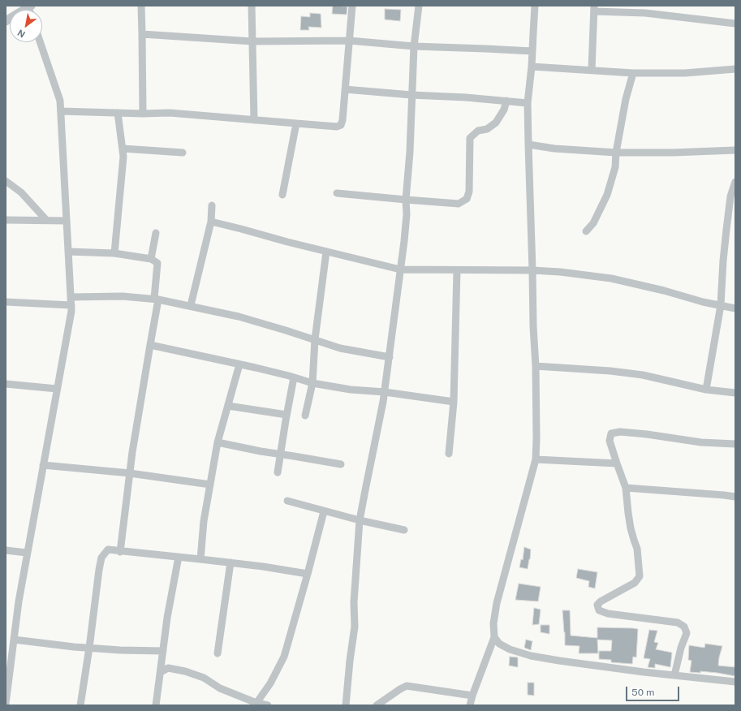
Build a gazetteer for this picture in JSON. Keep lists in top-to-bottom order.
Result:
{
  "scale_bar": "50 m",
  "north": "bottom left"
}
